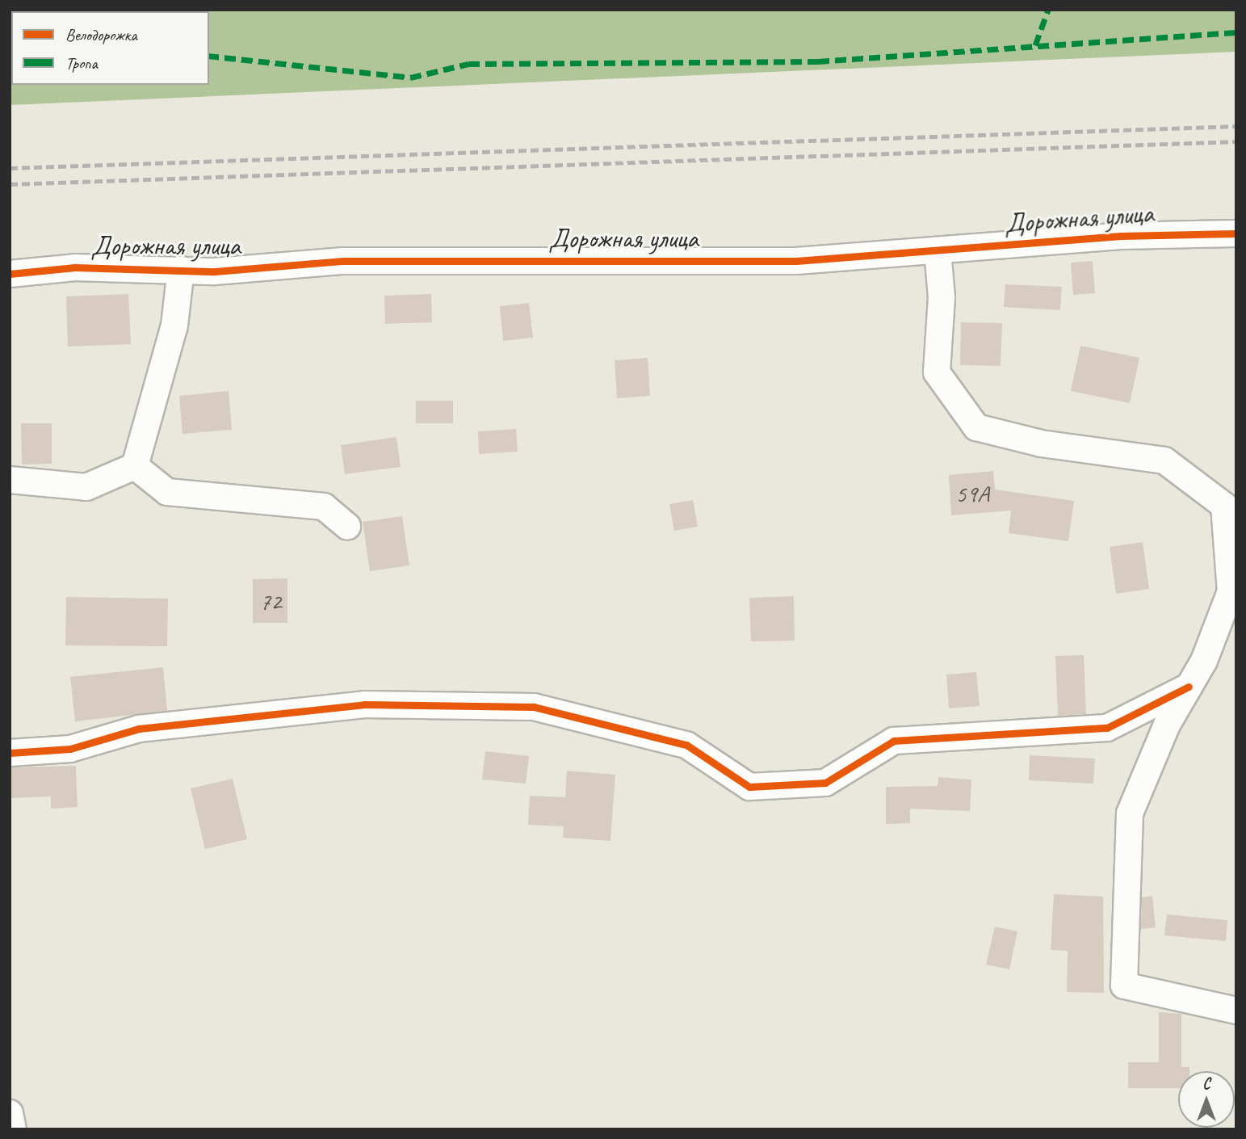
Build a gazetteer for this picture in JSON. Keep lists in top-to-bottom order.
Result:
{
  "streets": {
    "street": ["Дорожная улица"]
  },
  "house_numbers": ["59А", "72"],
  "legend": ["Велодорожка", "Тропа"],
  "north": "top"
}
